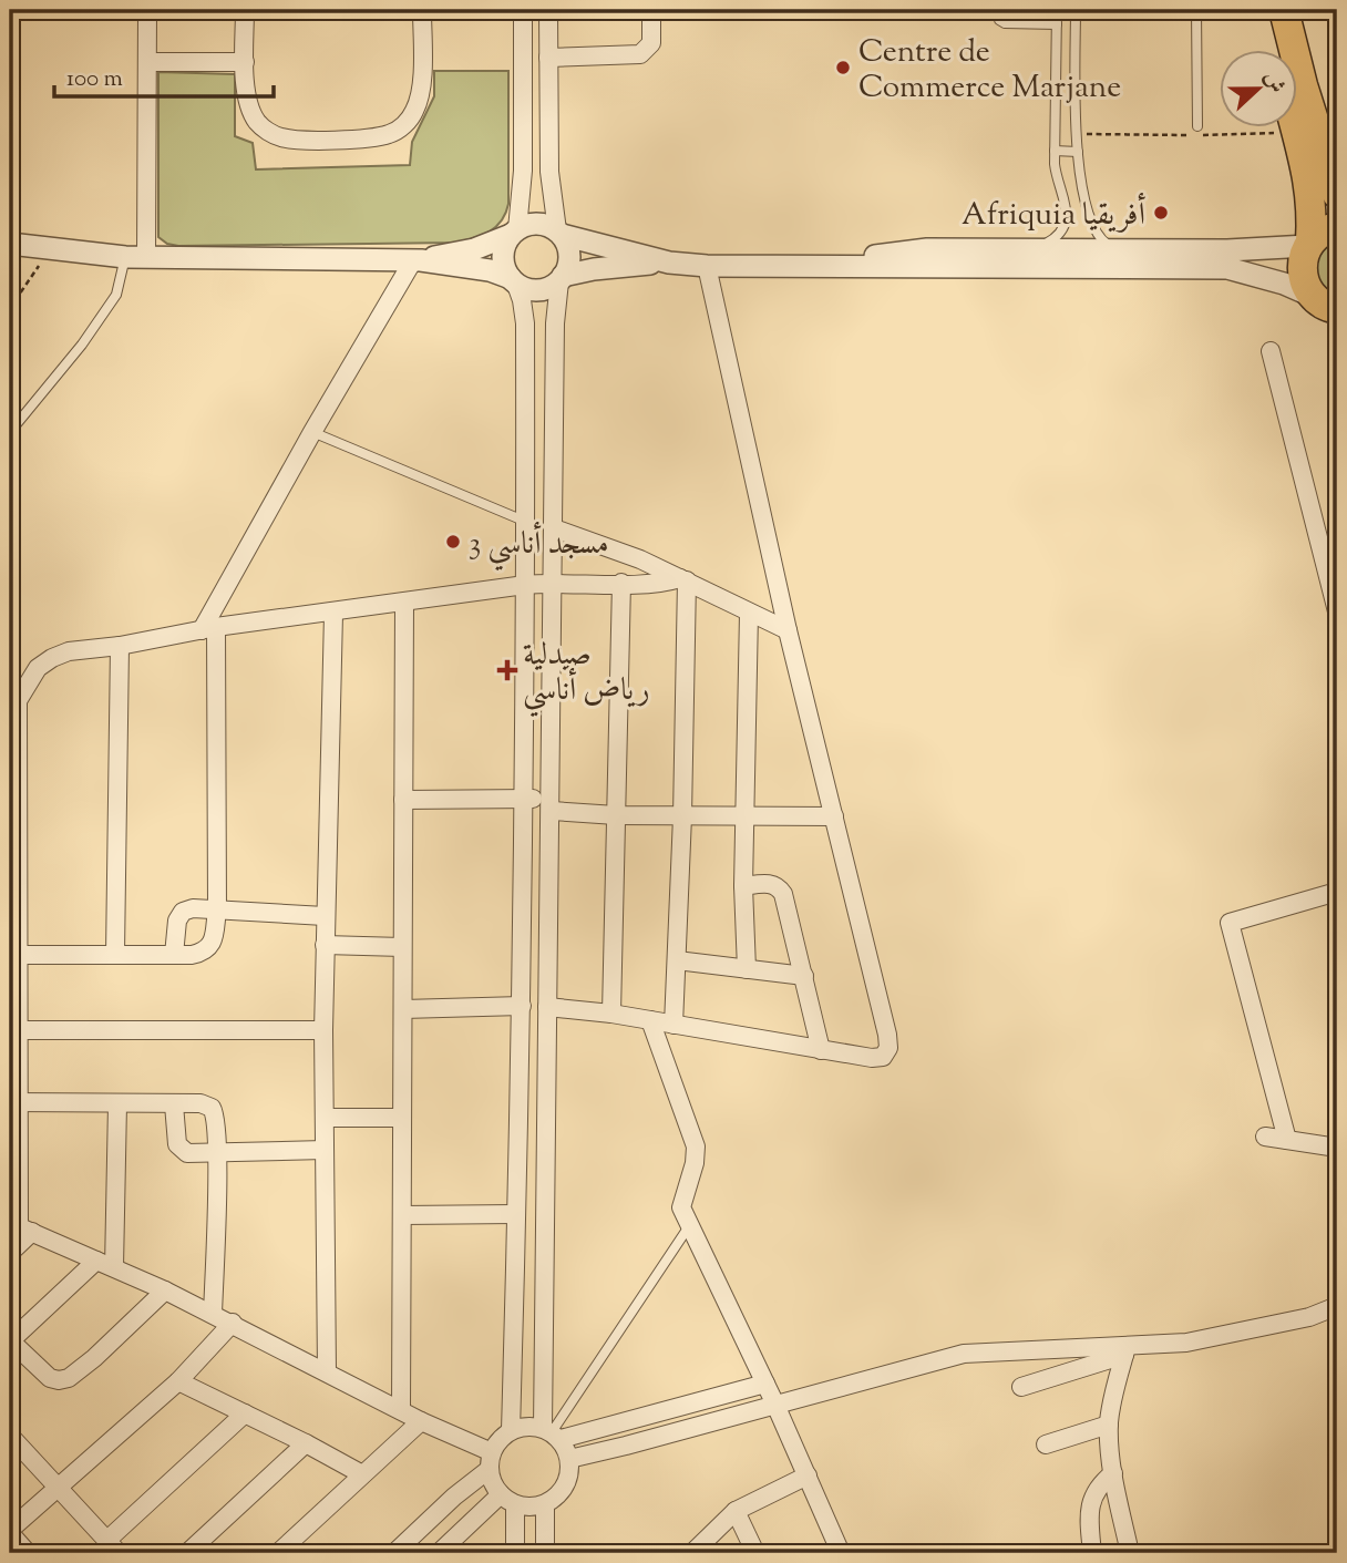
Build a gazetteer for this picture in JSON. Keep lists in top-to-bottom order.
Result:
{
  "places": {
    "other": ["Centre de Commerce Marjane", "Afriquia أفريقيا", "مسجد أناسي 3"],
    "health": ["صيدلية رياض أناسي"]
  },
  "scale_bar": "100 m",
  "north": "right"
}
